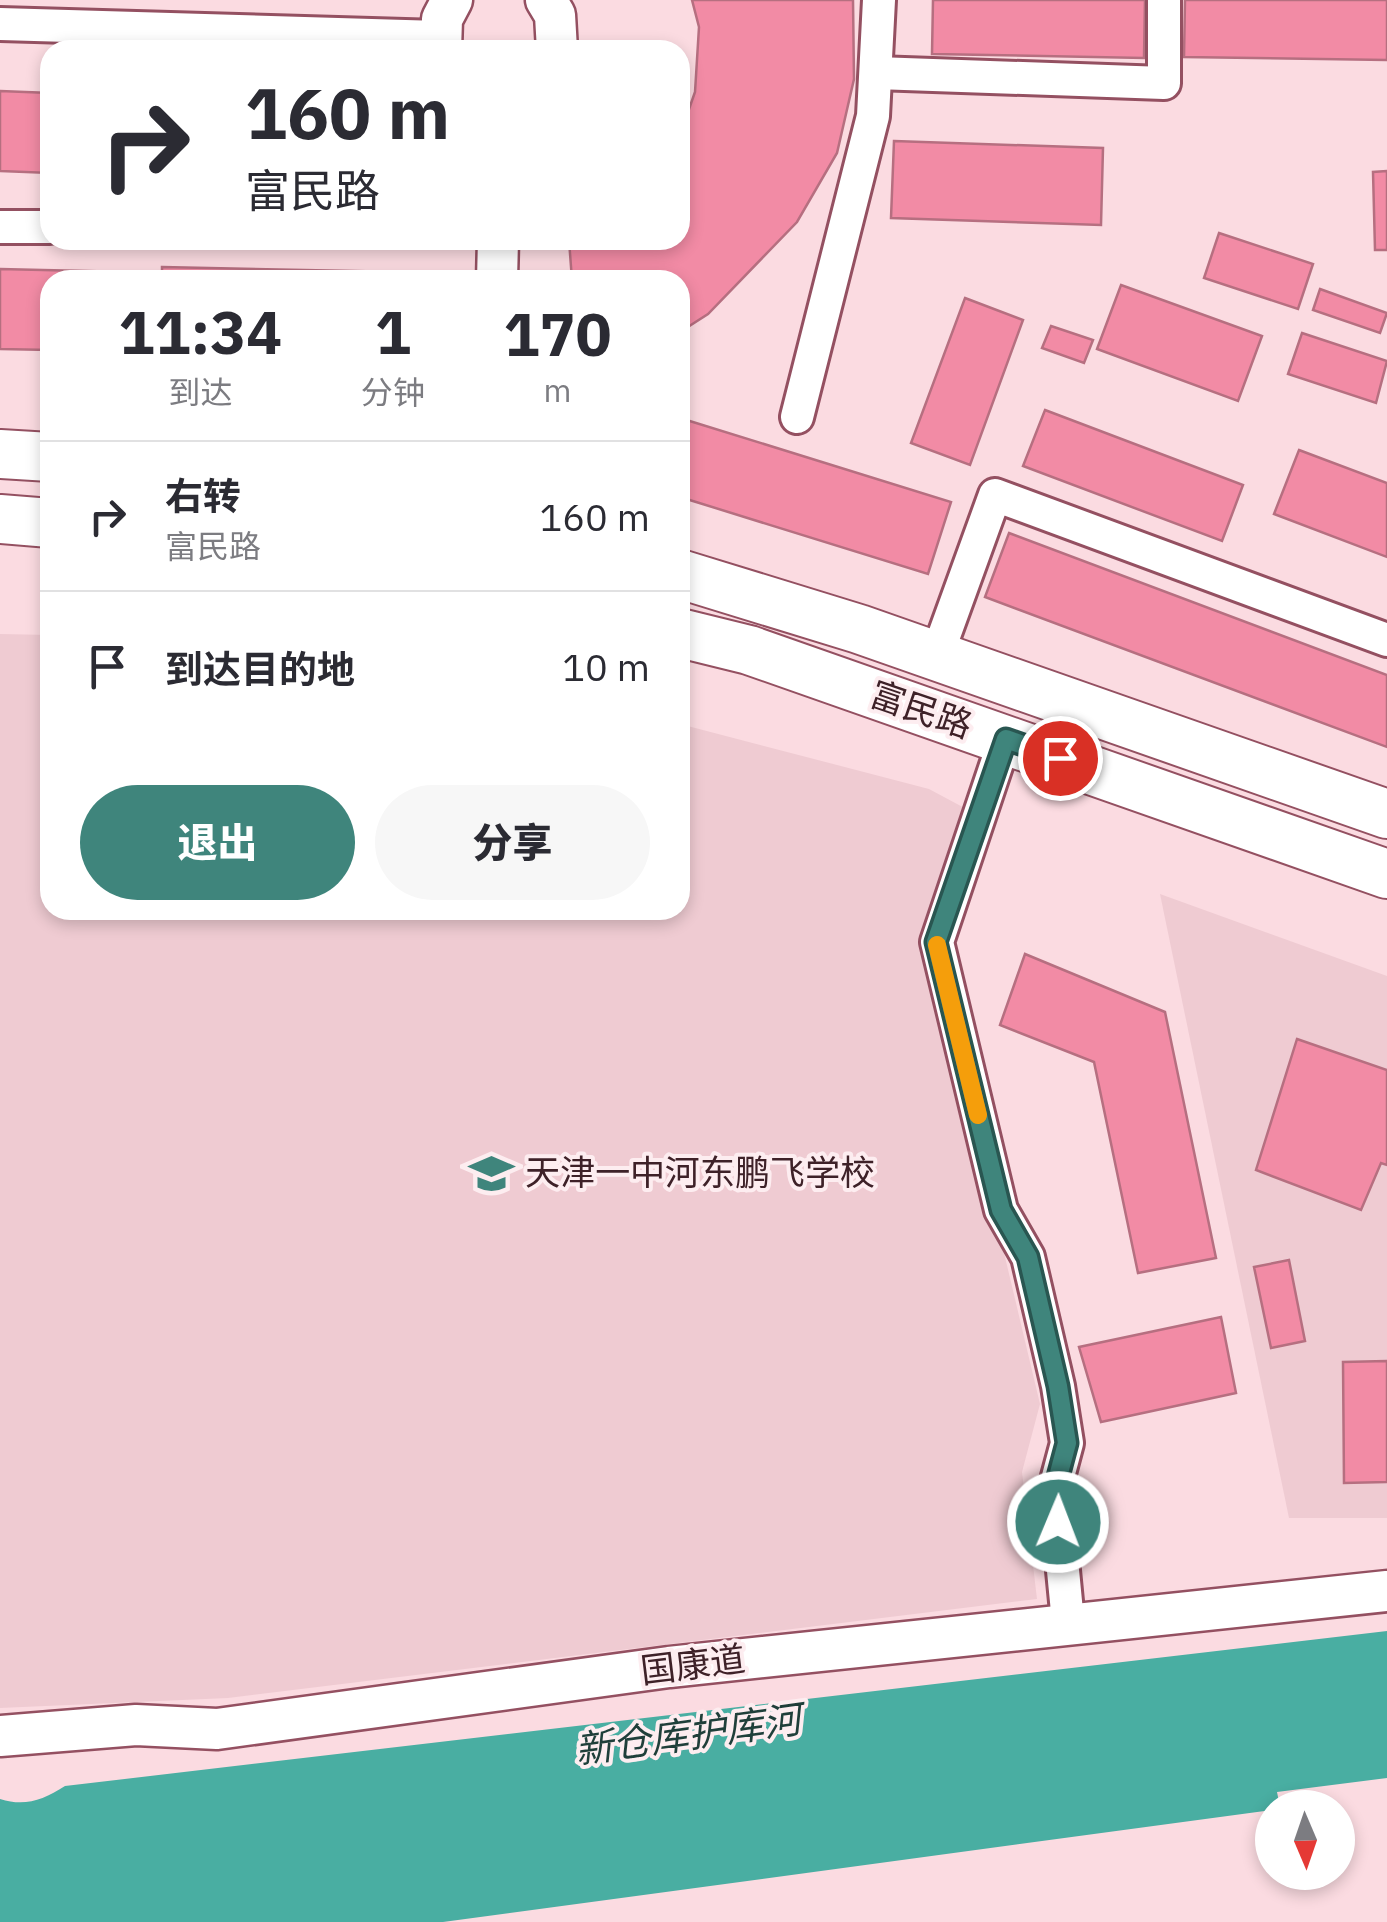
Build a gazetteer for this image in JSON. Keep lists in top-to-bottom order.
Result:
{
  "streets": {
    "main road": ["富民路"],
    "street": ["国康道"]
  },
  "water": ["新仓库护库河"],
  "places": {
    "school or university": ["天津一中河东鹏飞学校"]
  },
  "north": "bottom",
  "page": {
    "turn": ["160 m", "富民路"],
    "eta": [
      "11:34",
      "到达",
      "1",
      "分钟",
      "170",
      "m"
    ],
    "list": [
      {
        "name": "右转",
        "note": "富民路",
        "value": "160 m"
      },
      {
        "name": "到达目的地",
        "value": "10 m"
      }
    ],
    "buttons": ["退出", "分享"]
  }
}
